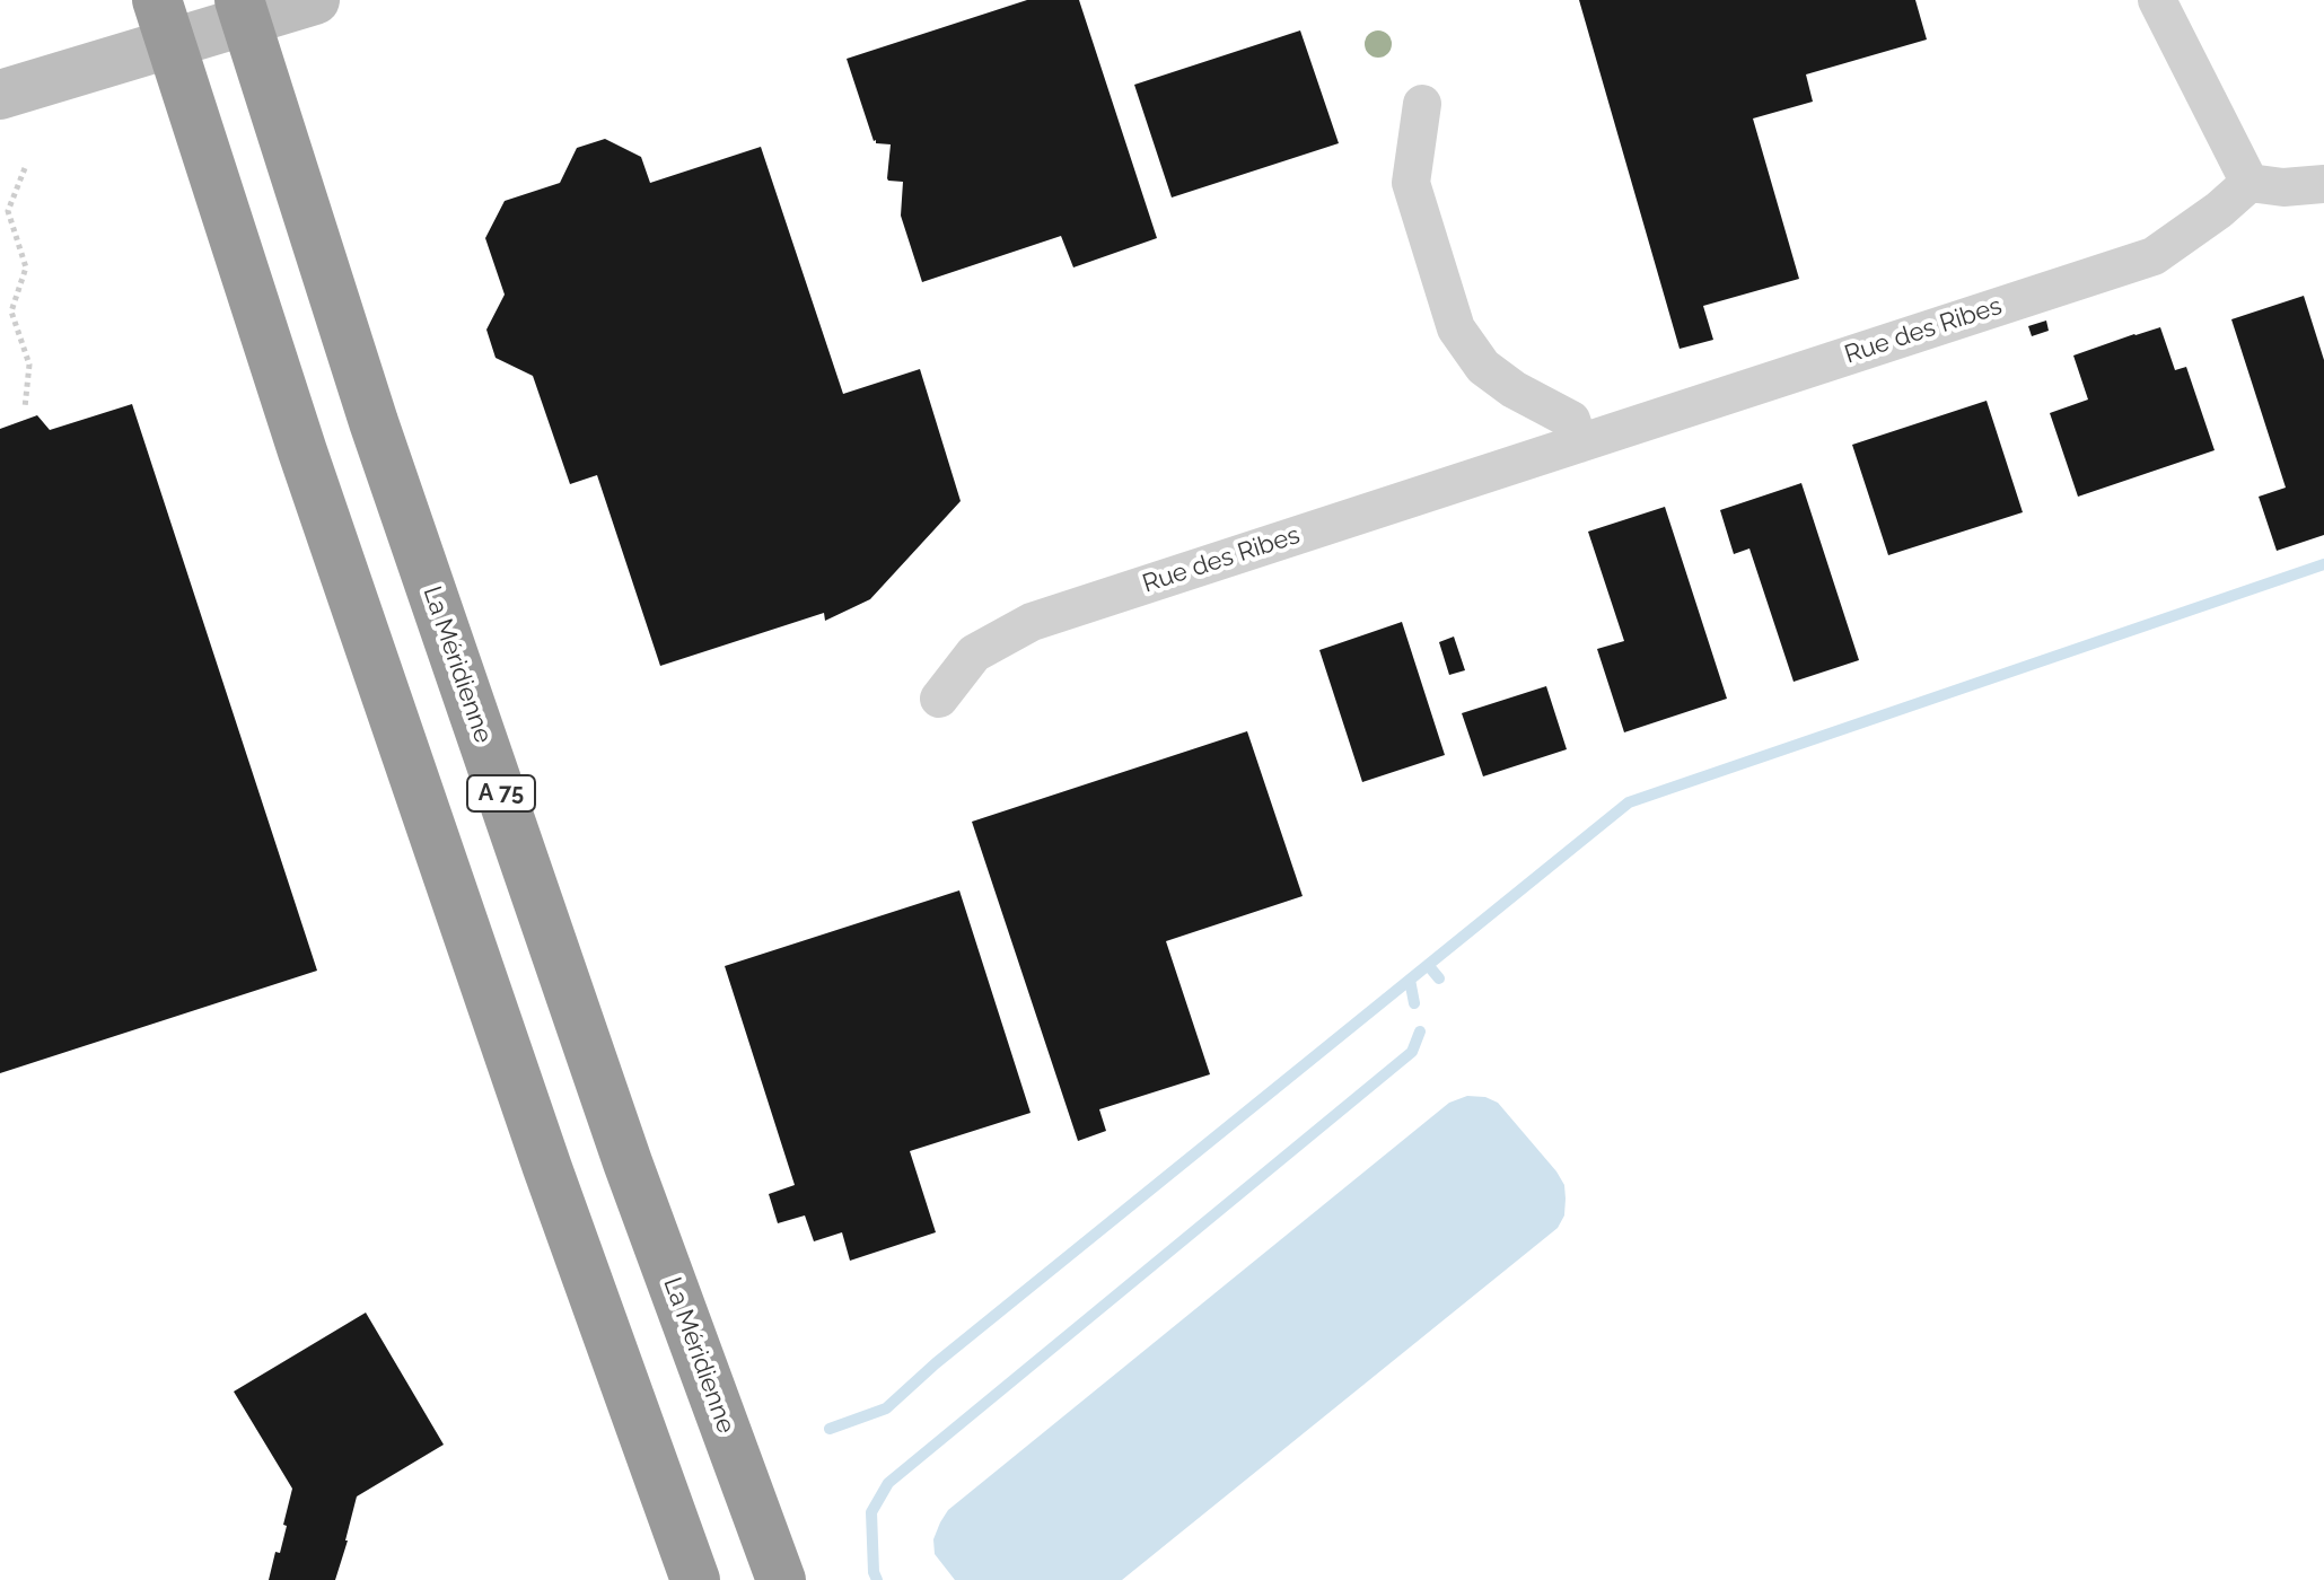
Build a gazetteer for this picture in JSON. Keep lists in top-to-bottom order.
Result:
{
  "streets": {
    "highway": ["La Méridienne", "A 75"],
    "street": ["Rue des Ribes"]
  }
}
